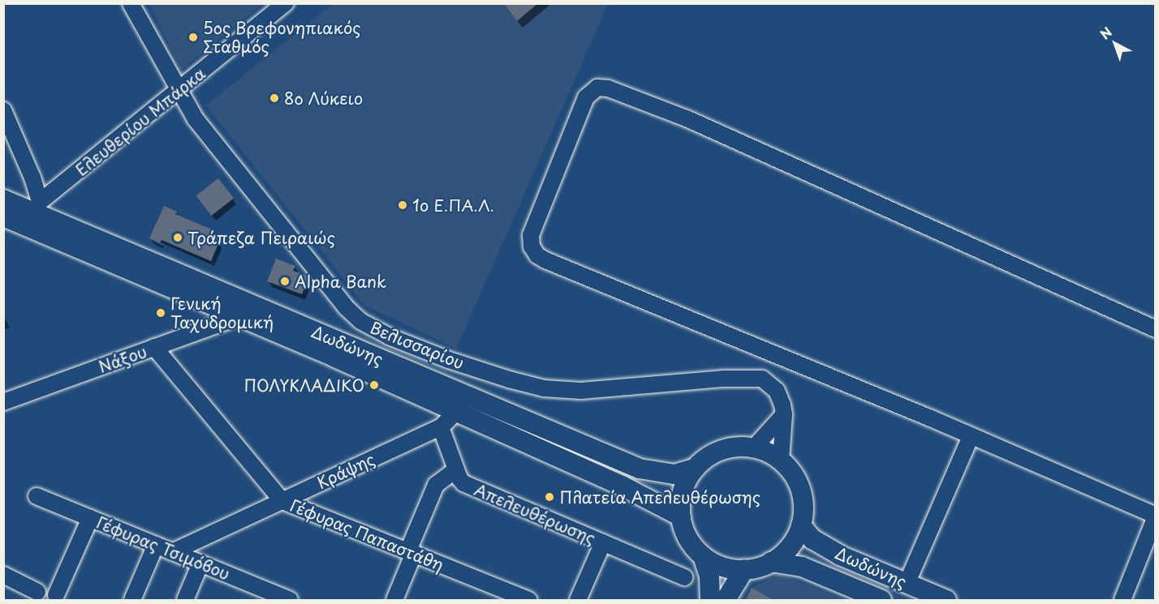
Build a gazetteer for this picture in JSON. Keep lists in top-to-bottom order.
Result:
{
  "streets": {
    "main road": ["Δωδώνης"],
    "street": [
      "Ελευθερίου Μπάρκα",
      "Βελισσαρίου",
      "Νάξου",
      "Κράψης",
      "Απελευθέρωσης",
      "Γέφυρας Παπαστάθη",
      "Γέφυρας Τσιμόβου"
    ]
  },
  "crossings": [
    ["Ελευθερίου Μπάρκα", "Δωδώνης"],
    ["Ελευθερίου Μπάρκα", "Βελισσαρίου"],
    ["Δωδώνης", "Βελισσαρίου"],
    ["Δωδώνης", "Νάξου"],
    ["Νάξου", "Γέφυρας Παπαστάθη"],
    ["Κράψης", "Απελευθέρωσης"],
    ["Κράψης", "Γέφυρας Παπαστάθη"],
    ["Κράψης", "Γέφυρας Τσιμόβου"]
  ],
  "places": [
    "5ος Βρεφονηπιακός Σταθμός",
    "8ο Λύκειο",
    "1ο Ε.ΠΑ.Λ.",
    "Τράπεζα Πειραιώς",
    "Alpha Bank",
    "Γενική Ταχυδρομική",
    "ΠΟΛΥΚΛΑΔΙΚΟ",
    "Πλατεία Απελευθέρωσης"
  ],
  "north": "top left"
}
